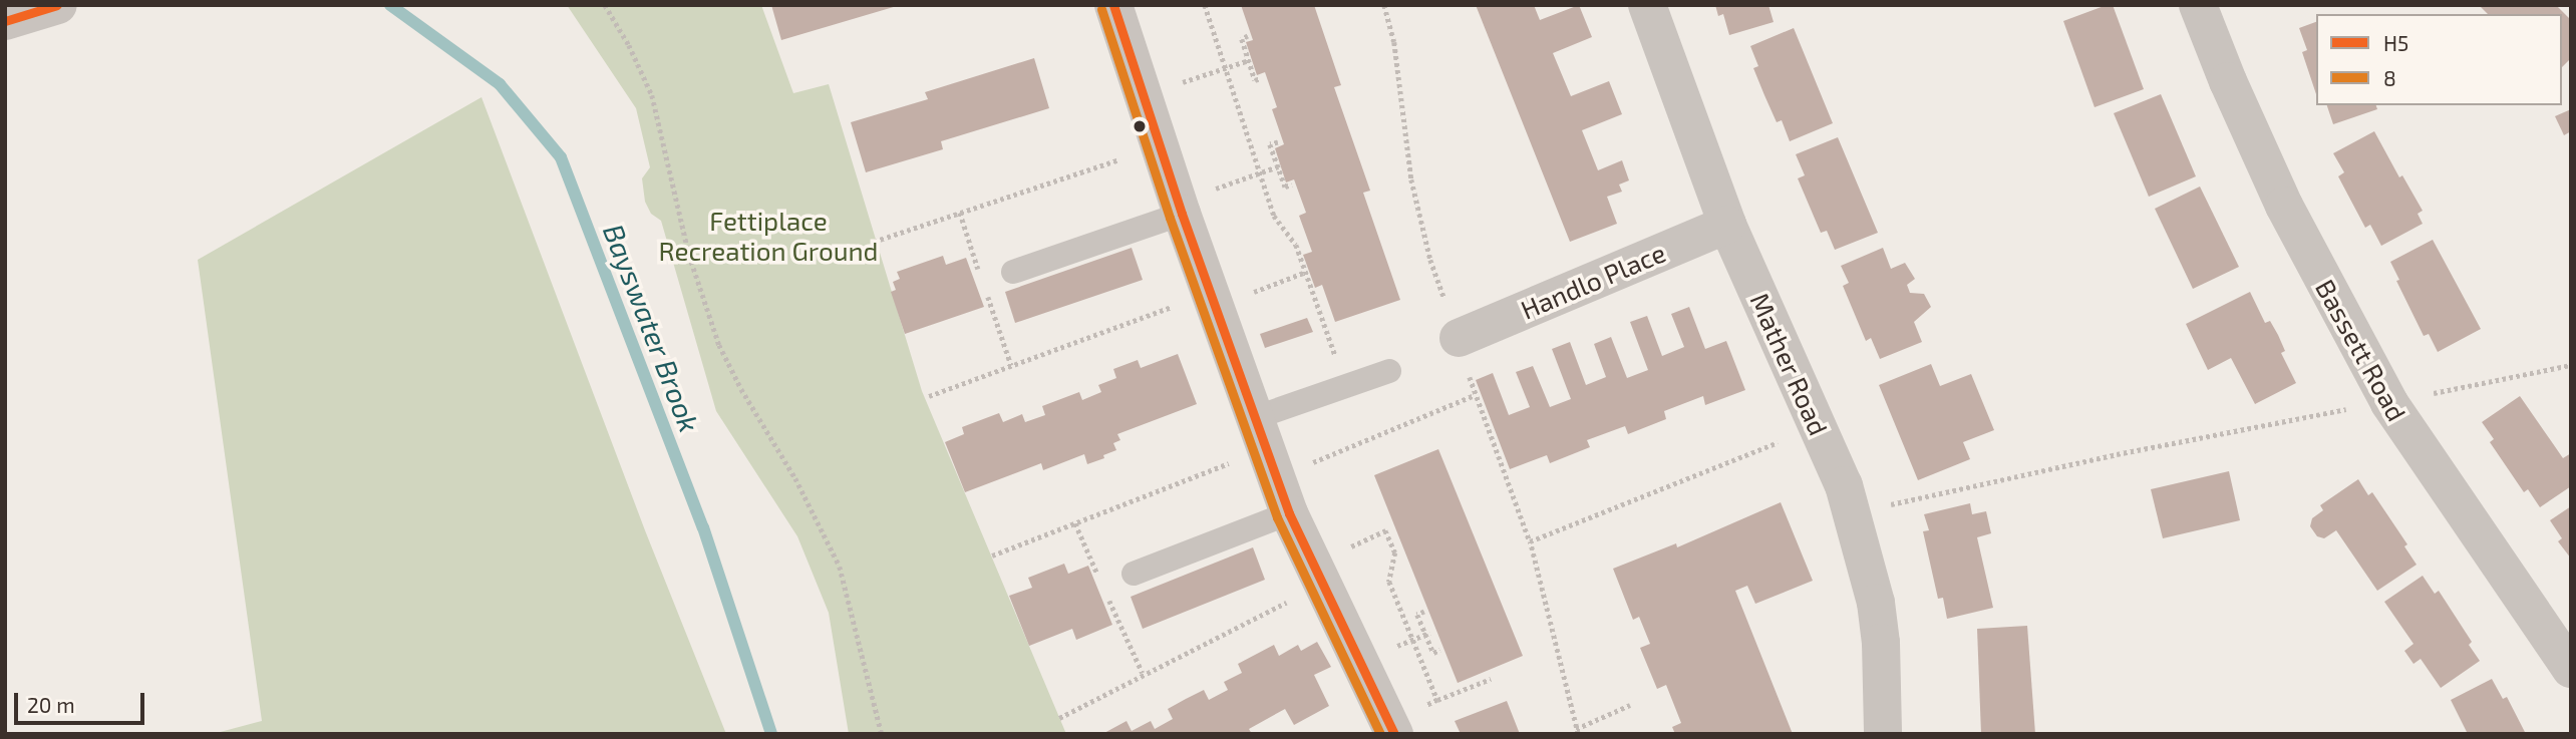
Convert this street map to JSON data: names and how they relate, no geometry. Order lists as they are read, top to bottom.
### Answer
{
  "streets": {
    "street": ["Handlo Place", "Bassett Road", "Mather Road"]
  },
  "crossings": [
    ["Handlo Place", "Mather Road"]
  ],
  "water": ["Bayswater Brook"],
  "parks": ["Fettiplace Recreation Ground"],
  "lines": ["transit line H5", "transit line 8"],
  "legend": ["H5", "8"],
  "scale_bar": "20 m"
}
